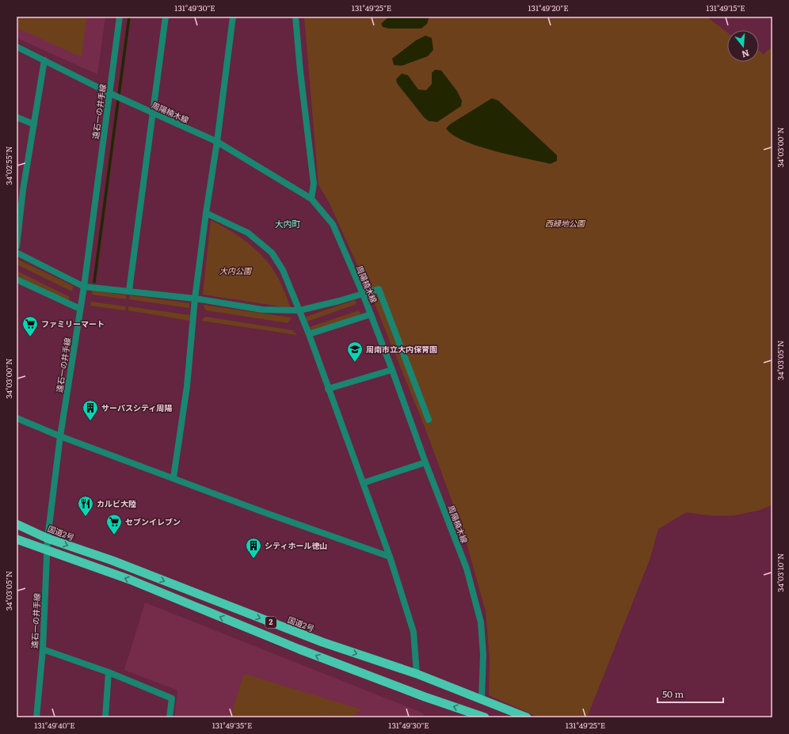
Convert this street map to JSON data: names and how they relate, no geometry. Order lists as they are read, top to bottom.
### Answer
{
  "streets": {
    "highway": ["国道2号", "2"],
    "street": ["遠石一の井手線", "周陽楠木線"]
  },
  "crossings": [
    ["遠石一の井手線", "周陽楠木線"],
    ["遠石一の井手線", "国道2号"],
    ["遠石一の井手線", "2"],
    ["周陽楠木線", "国道2号"]
  ],
  "districts": ["大内町"],
  "parks": ["西緑地公園", "大内公園"],
  "places": {
    "supermarket": ["ファミリーマート", "セブンイレブン"],
    "school or university": ["周南市立大内保育園"],
    "building": ["サーパスシティ周陽", "シティホール徳山"],
    "restaurant": ["カルビ大陸"]
  },
  "scale_bar": "50 m",
  "north": "bottom",
  "coordinates": [
    "131°49'30\"E",
    "131°49'25\"E",
    "131°49'20\"E",
    "131°49'15\"E",
    "34°03'00\"N",
    "34°02'55\"N",
    "34°03'05\"N",
    "34°03'10\"N",
    "131°49'40\"E",
    "131°49'35\"E"
  ]
}
